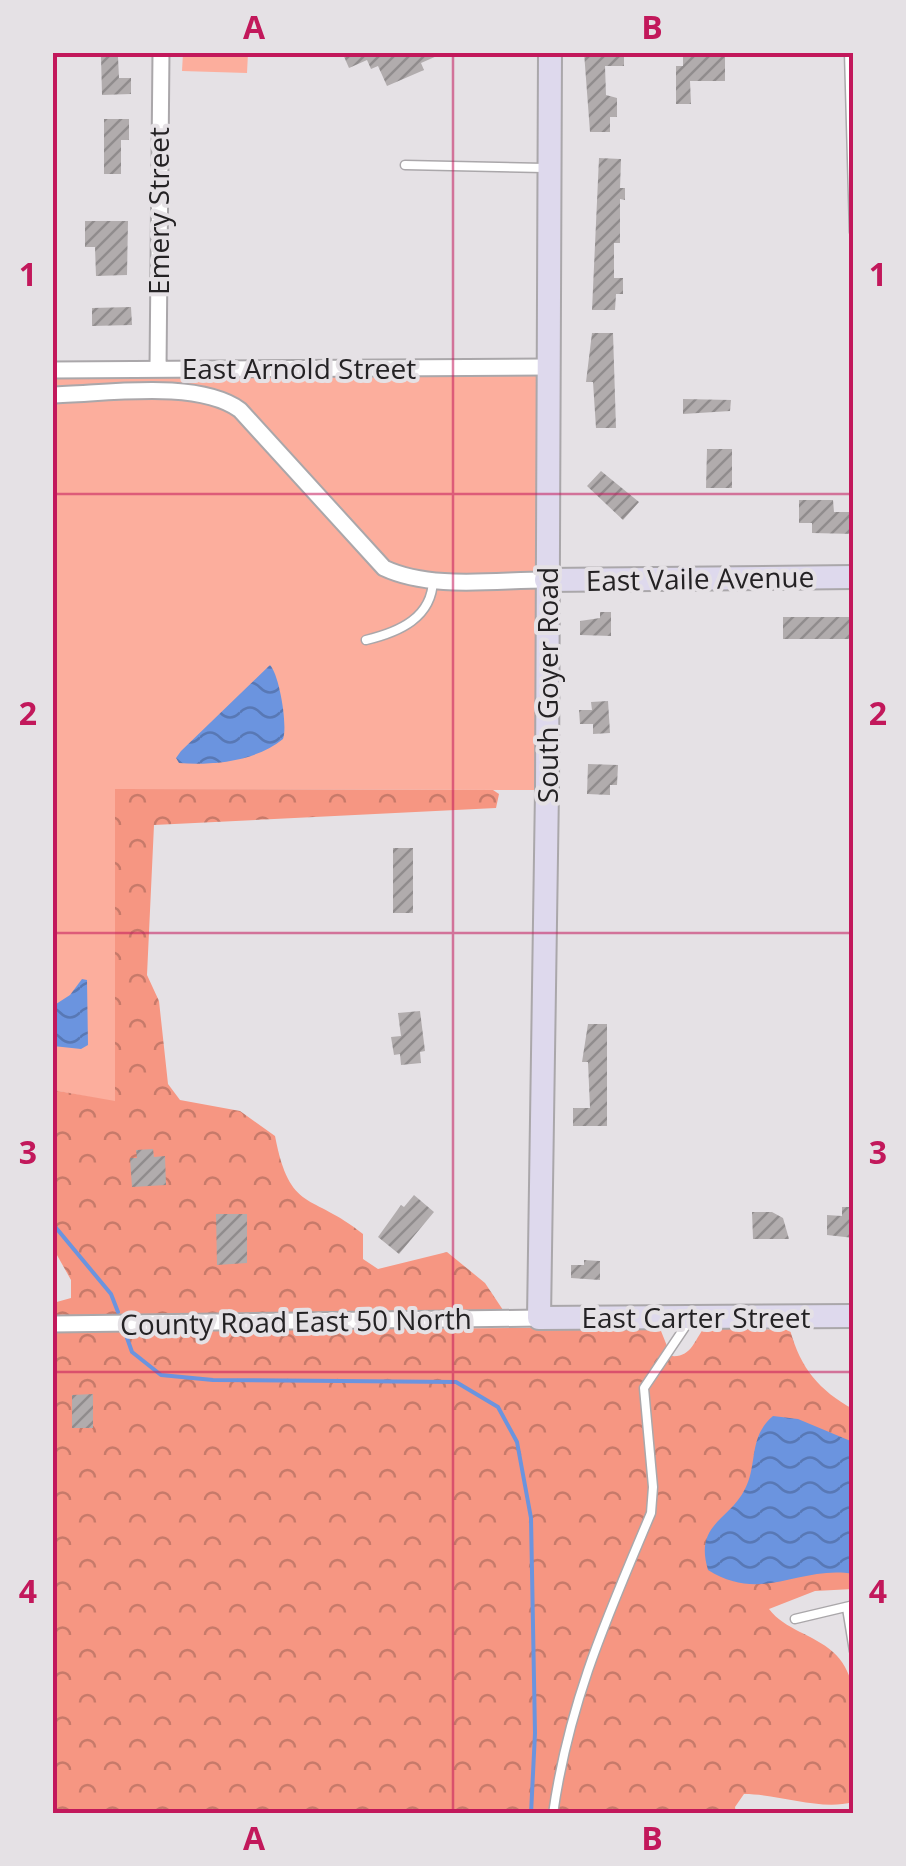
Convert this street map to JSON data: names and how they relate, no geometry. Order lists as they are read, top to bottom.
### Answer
{
  "streets": {
    "street": [
      "Emery Street",
      "East Arnold Street",
      "East Vaile Avenue",
      "South Goyer Road",
      "East Carter Street",
      "County Road East 50 North"
    ]
  },
  "crossings": [
    ["Emery Street", "East Arnold Street"],
    ["East Arnold Street", "South Goyer Road"],
    ["East Vaile Avenue", "South Goyer Road"],
    ["South Goyer Road", "East Carter Street"],
    ["South Goyer Road", "County Road East 50 North"],
    ["East Carter Street", "County Road East 50 North"]
  ],
  "grid": {
    "columns": ["A", "B"],
    "rows": [
      "1",
      "2",
      "3",
      "4"
    ]
  }
}
